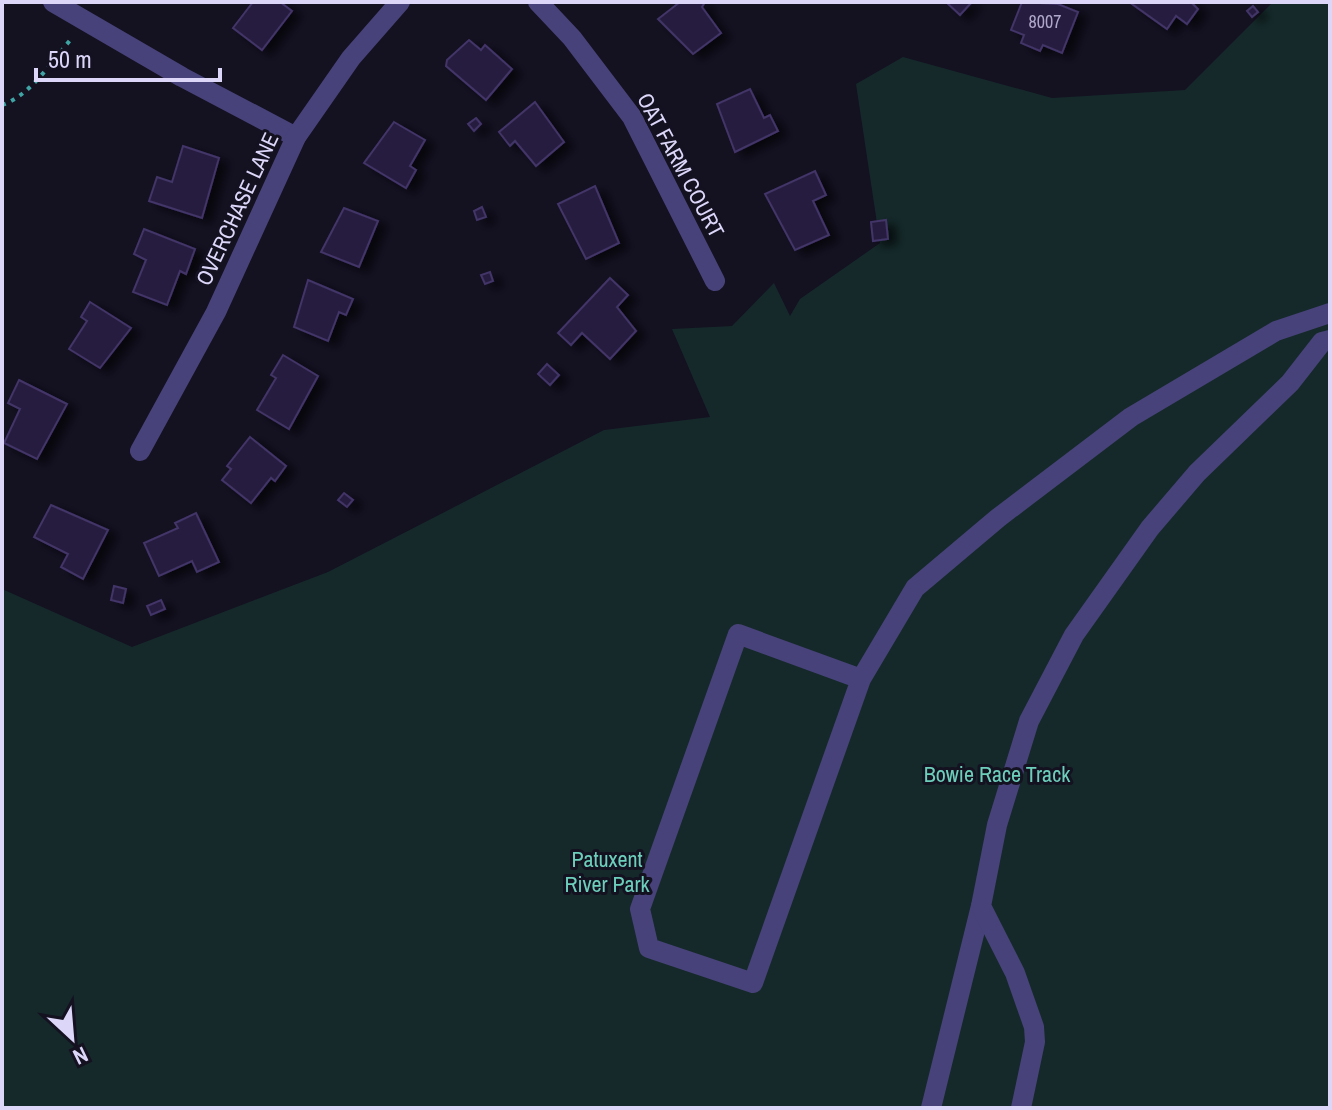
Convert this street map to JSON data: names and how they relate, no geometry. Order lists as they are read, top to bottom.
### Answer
{
  "streets": {
    "street": ["OAT FARM COURT", "OVERCHASE LANE"]
  },
  "parks": ["Bowie Race Track", "Patuxent River Park"],
  "house_numbers": ["8007"],
  "scale_bar": "50 m",
  "north": "bottom right"
}
